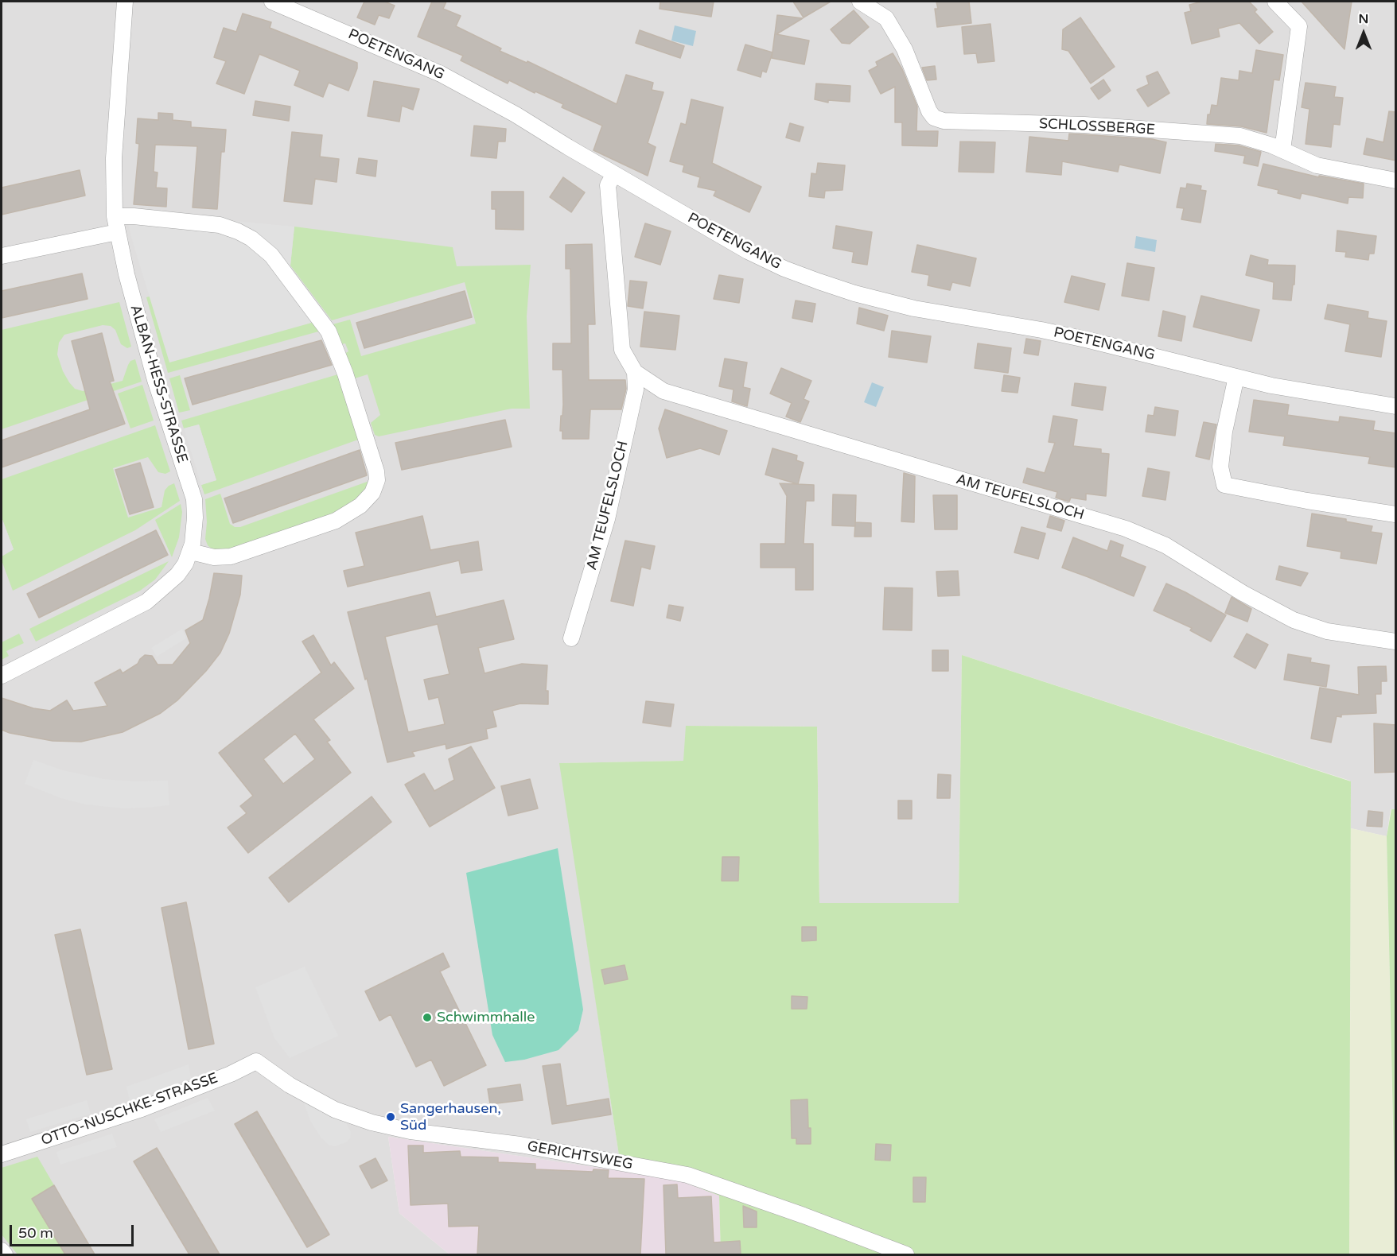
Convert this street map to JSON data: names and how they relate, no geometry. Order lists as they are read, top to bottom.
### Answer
{
  "streets": {
    "street": [
      "POETENGANG",
      "SCHLOSSBERGE",
      "ALBAN-HESS-STRASSE",
      "AM TEUFELSLOCH",
      "OTTO-NUSCHKE-STRASSE",
      "GERICHTSWEG"
    ]
  },
  "crossings": [
    ["POETENGANG", "AM TEUFELSLOCH"],
    ["OTTO-NUSCHKE-STRASSE", "GERICHTSWEG"]
  ],
  "places": ["Schwimmhalle", "Sangerhausen, Süd"],
  "scale_bar": "50 m",
  "north": "top"
}
